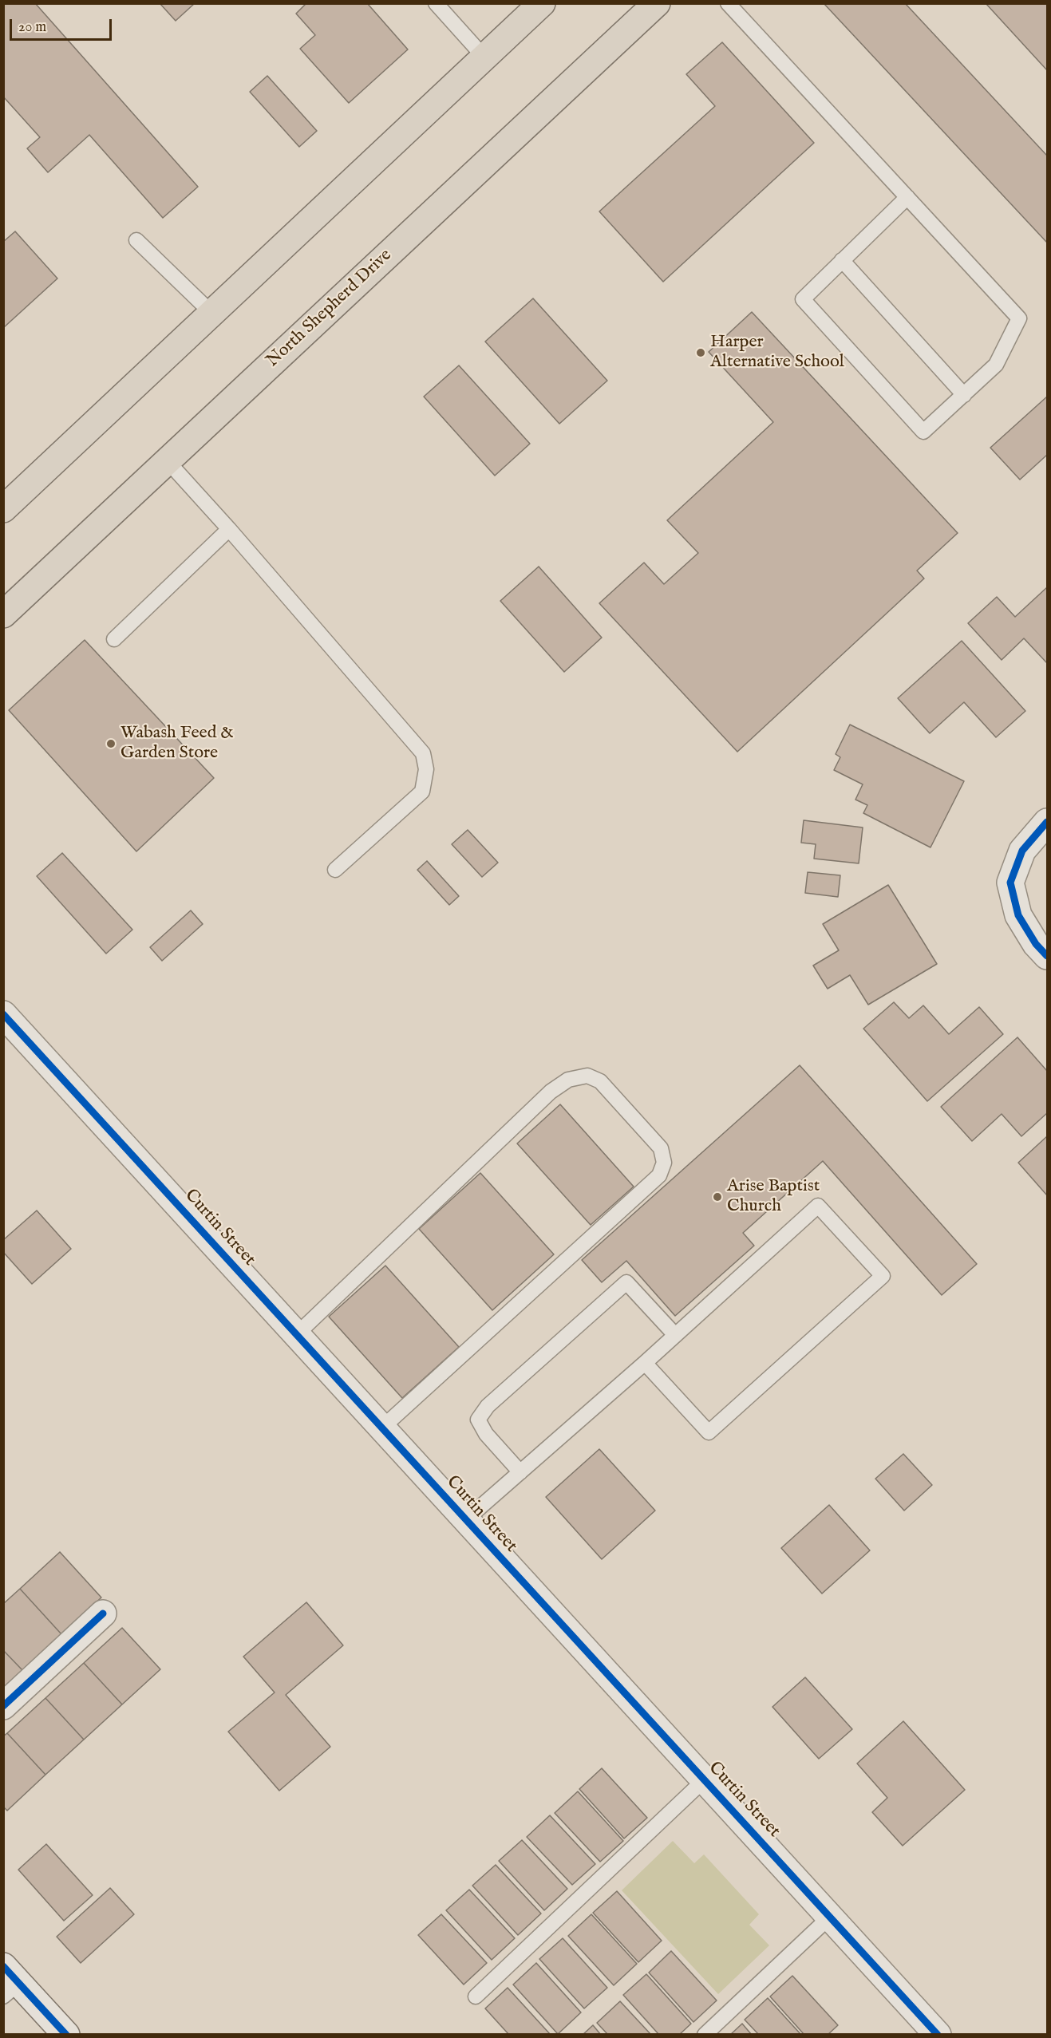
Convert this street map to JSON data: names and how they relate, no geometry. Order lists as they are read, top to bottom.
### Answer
{
  "streets": {
    "main road": ["North Shepherd Drive"],
    "street": ["Curtin Street"]
  },
  "places": ["Harper Alternative School", "Wabash Feed & Garden Store", "Arise Baptist Church"],
  "scale_bar": "20 m"
}
